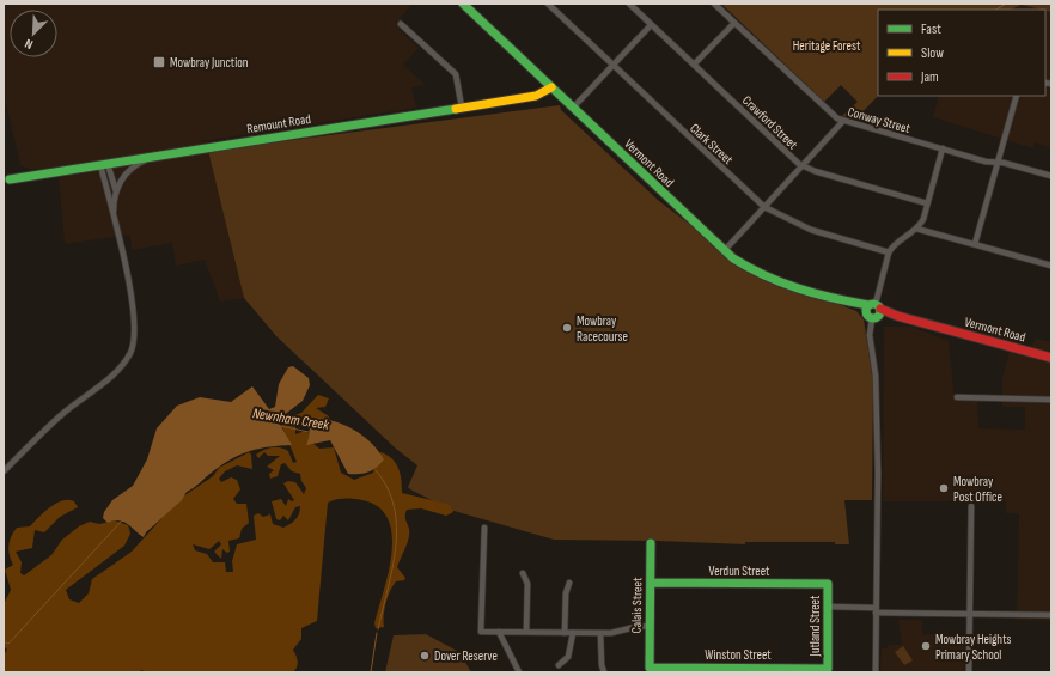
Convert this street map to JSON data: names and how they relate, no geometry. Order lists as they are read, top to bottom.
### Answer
{
  "streets": {
    "street": [
      "Conway Street",
      "Crawford Street",
      "Remount Road",
      "Clark Street",
      "Vermont Road",
      "Verdun Street",
      "Calais Street",
      "Jutland Street",
      "Winston Street"
    ]
  },
  "crossings": [
    ["Remount Road", "Vermont Road"],
    ["Verdun Street", "Calais Street"],
    ["Verdun Street", "Jutland Street"],
    ["Calais Street", "Winston Street"],
    ["Jutland Street", "Winston Street"]
  ],
  "water": ["Newnham Creek"],
  "parks": ["Heritage Forest"],
  "places": {
    "transit": ["Mowbray Junction"],
    "other": [
      "Mowbray Racecourse",
      "Mowbray Post Office",
      "Mowbray Heights Primary School",
      "Dover Reserve"
    ]
  },
  "legend": ["Fast", "Slow", "Jam"],
  "north": "bottom left"
}
